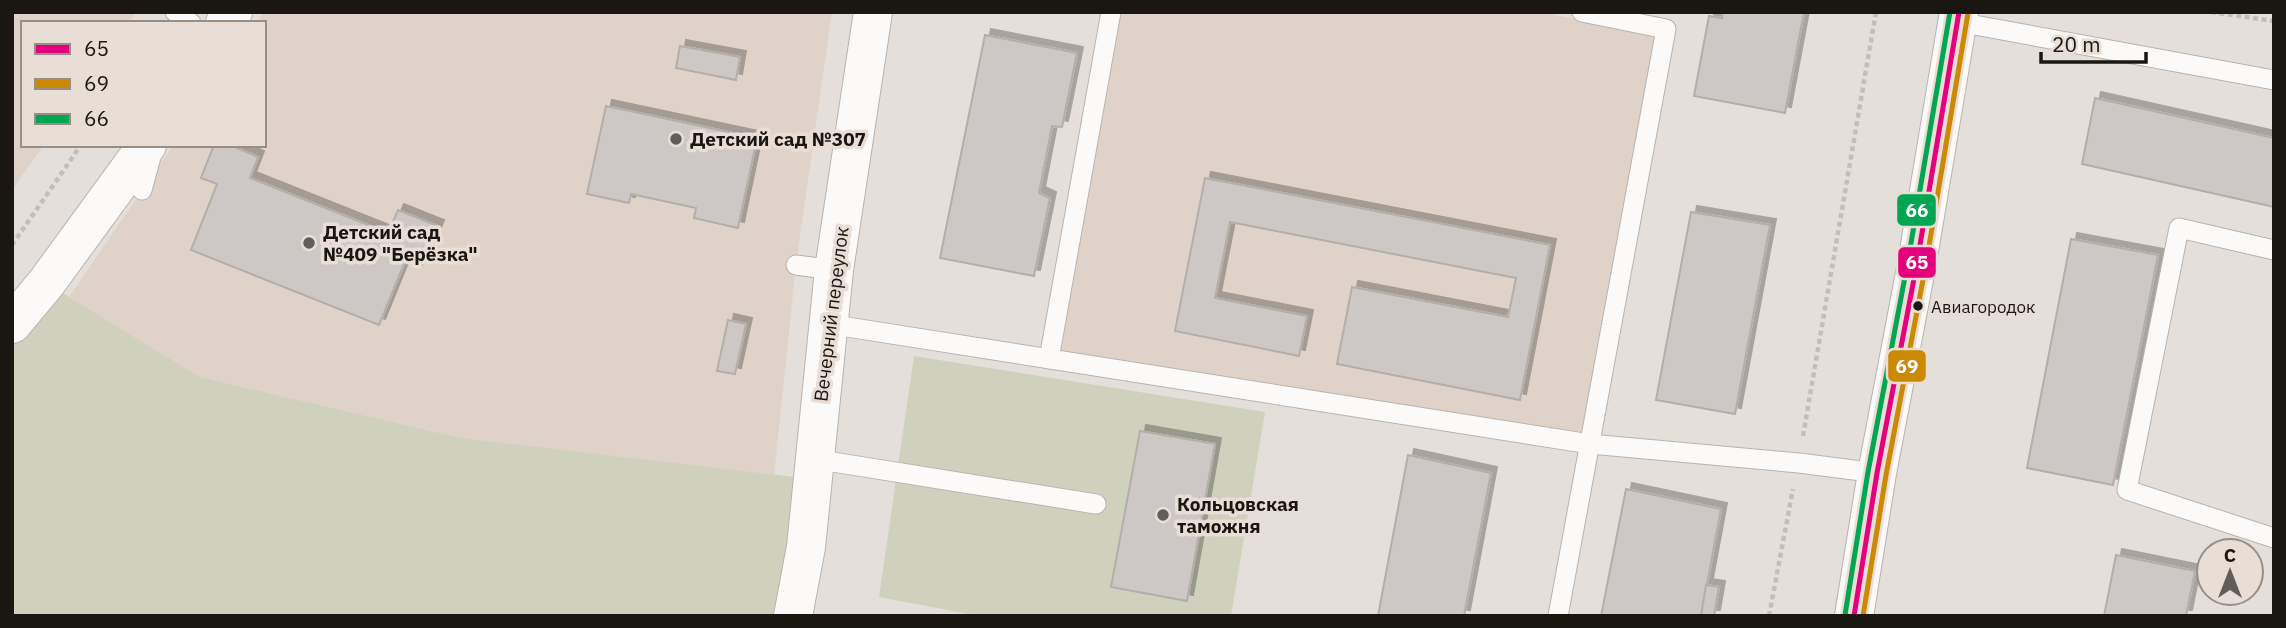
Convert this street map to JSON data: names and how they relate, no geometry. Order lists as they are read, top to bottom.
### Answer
{
  "streets": {
    "street": ["Вечерний переулок"]
  },
  "places": [
    "Детский сад №307",
    "Детский сад №409 \"Берёзка\"",
    "Авиагородок",
    "Кольцовская таможня"
  ],
  "lines": ["transit line 65", "transit line 66", "transit line 69"],
  "legend": ["65", "69", "66"],
  "scale_bar": "20 m",
  "north": "top"
}
